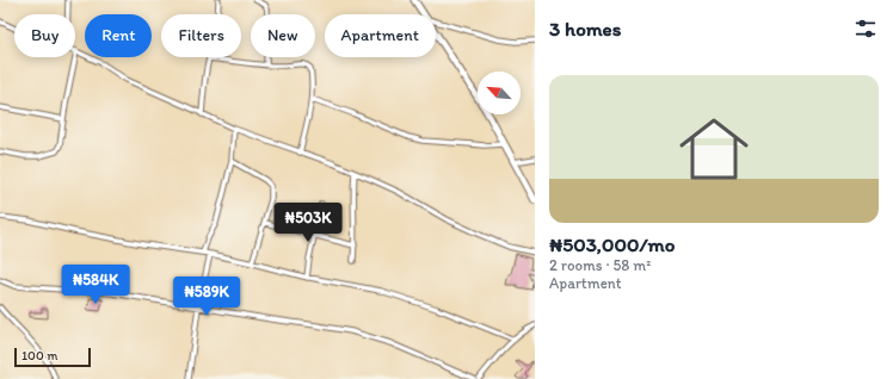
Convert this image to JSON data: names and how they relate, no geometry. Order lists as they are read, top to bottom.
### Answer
{
  "scale_bar": "100 m",
  "north": "top left",
  "page": {
    "heading": "3 homes",
    "chip": [
      "Buy",
      "Rent",
      "Filters",
      "New",
      "Apartment"
    ],
    "list": [
      {
        "name": "₦503,000/mo",
        "note": "2 rooms · 58 m² · Apartment"
      }
    ],
    "price": ["₦503K", "₦584K", "₦589K"],
    "scale": "100 m"
  }
}
